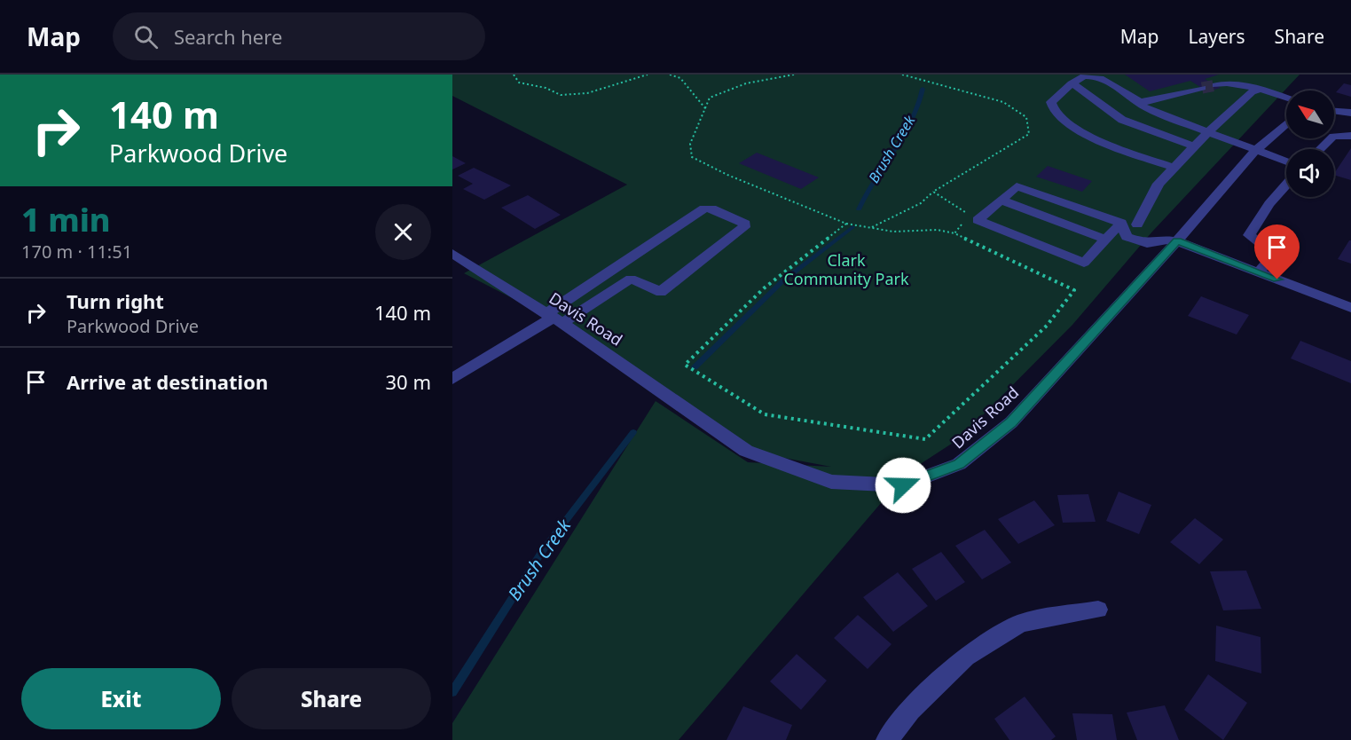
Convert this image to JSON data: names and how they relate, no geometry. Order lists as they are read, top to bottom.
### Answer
{
  "streets": {
    "street": ["Davis Road"]
  },
  "water": ["Brush Creek"],
  "parks": ["Clark Community Park"],
  "north": "top left",
  "page": {
    "header": "Map",
    "search": "Search here",
    "nav": ["Map", "Layers", "Share"],
    "turn": ["140 m", "Parkwood Drive"],
    "heading": ["1 min", "170 m · 11:51"],
    "list": [
      {
        "name": "Turn right",
        "note": "Parkwood Drive",
        "value": "140 m"
      },
      {
        "name": "Arrive at destination",
        "value": "30 m"
      }
    ],
    "buttons": ["Exit", "Share"]
  }
}
